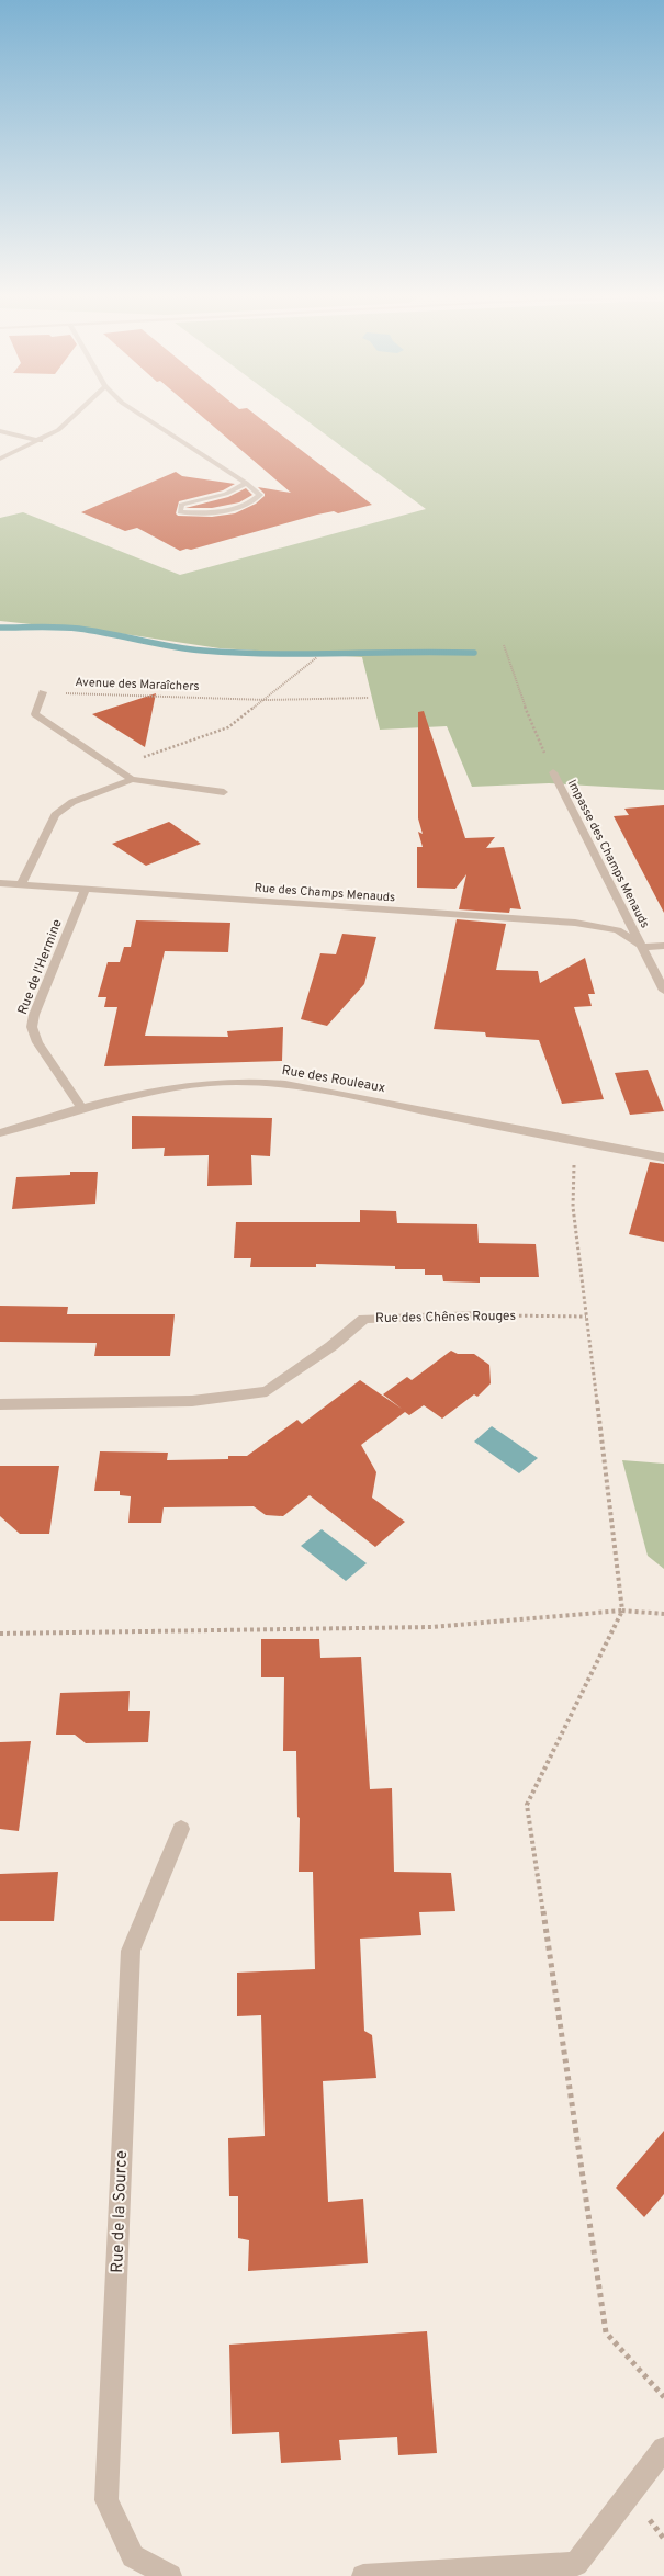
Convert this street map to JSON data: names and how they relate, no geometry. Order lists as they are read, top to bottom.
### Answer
{
  "streets": {
    "street": [
      "Impasse des Champs Menauds",
      "Rue des Champs Menauds",
      "Rue de l'Hermine",
      "Rue des Rouleaux",
      "Rue des Chênes Rouges",
      "Rue de la Source"
    ],
    "path": ["Avenue des Maraîchers"]
  },
  "crossings": [
    ["Impasse des Champs Menauds", "Rue des Champs Menauds"],
    ["Rue des Champs Menauds", "Rue de l'Hermine"],
    ["Rue de l'Hermine", "Rue des Rouleaux"]
  ]
}
